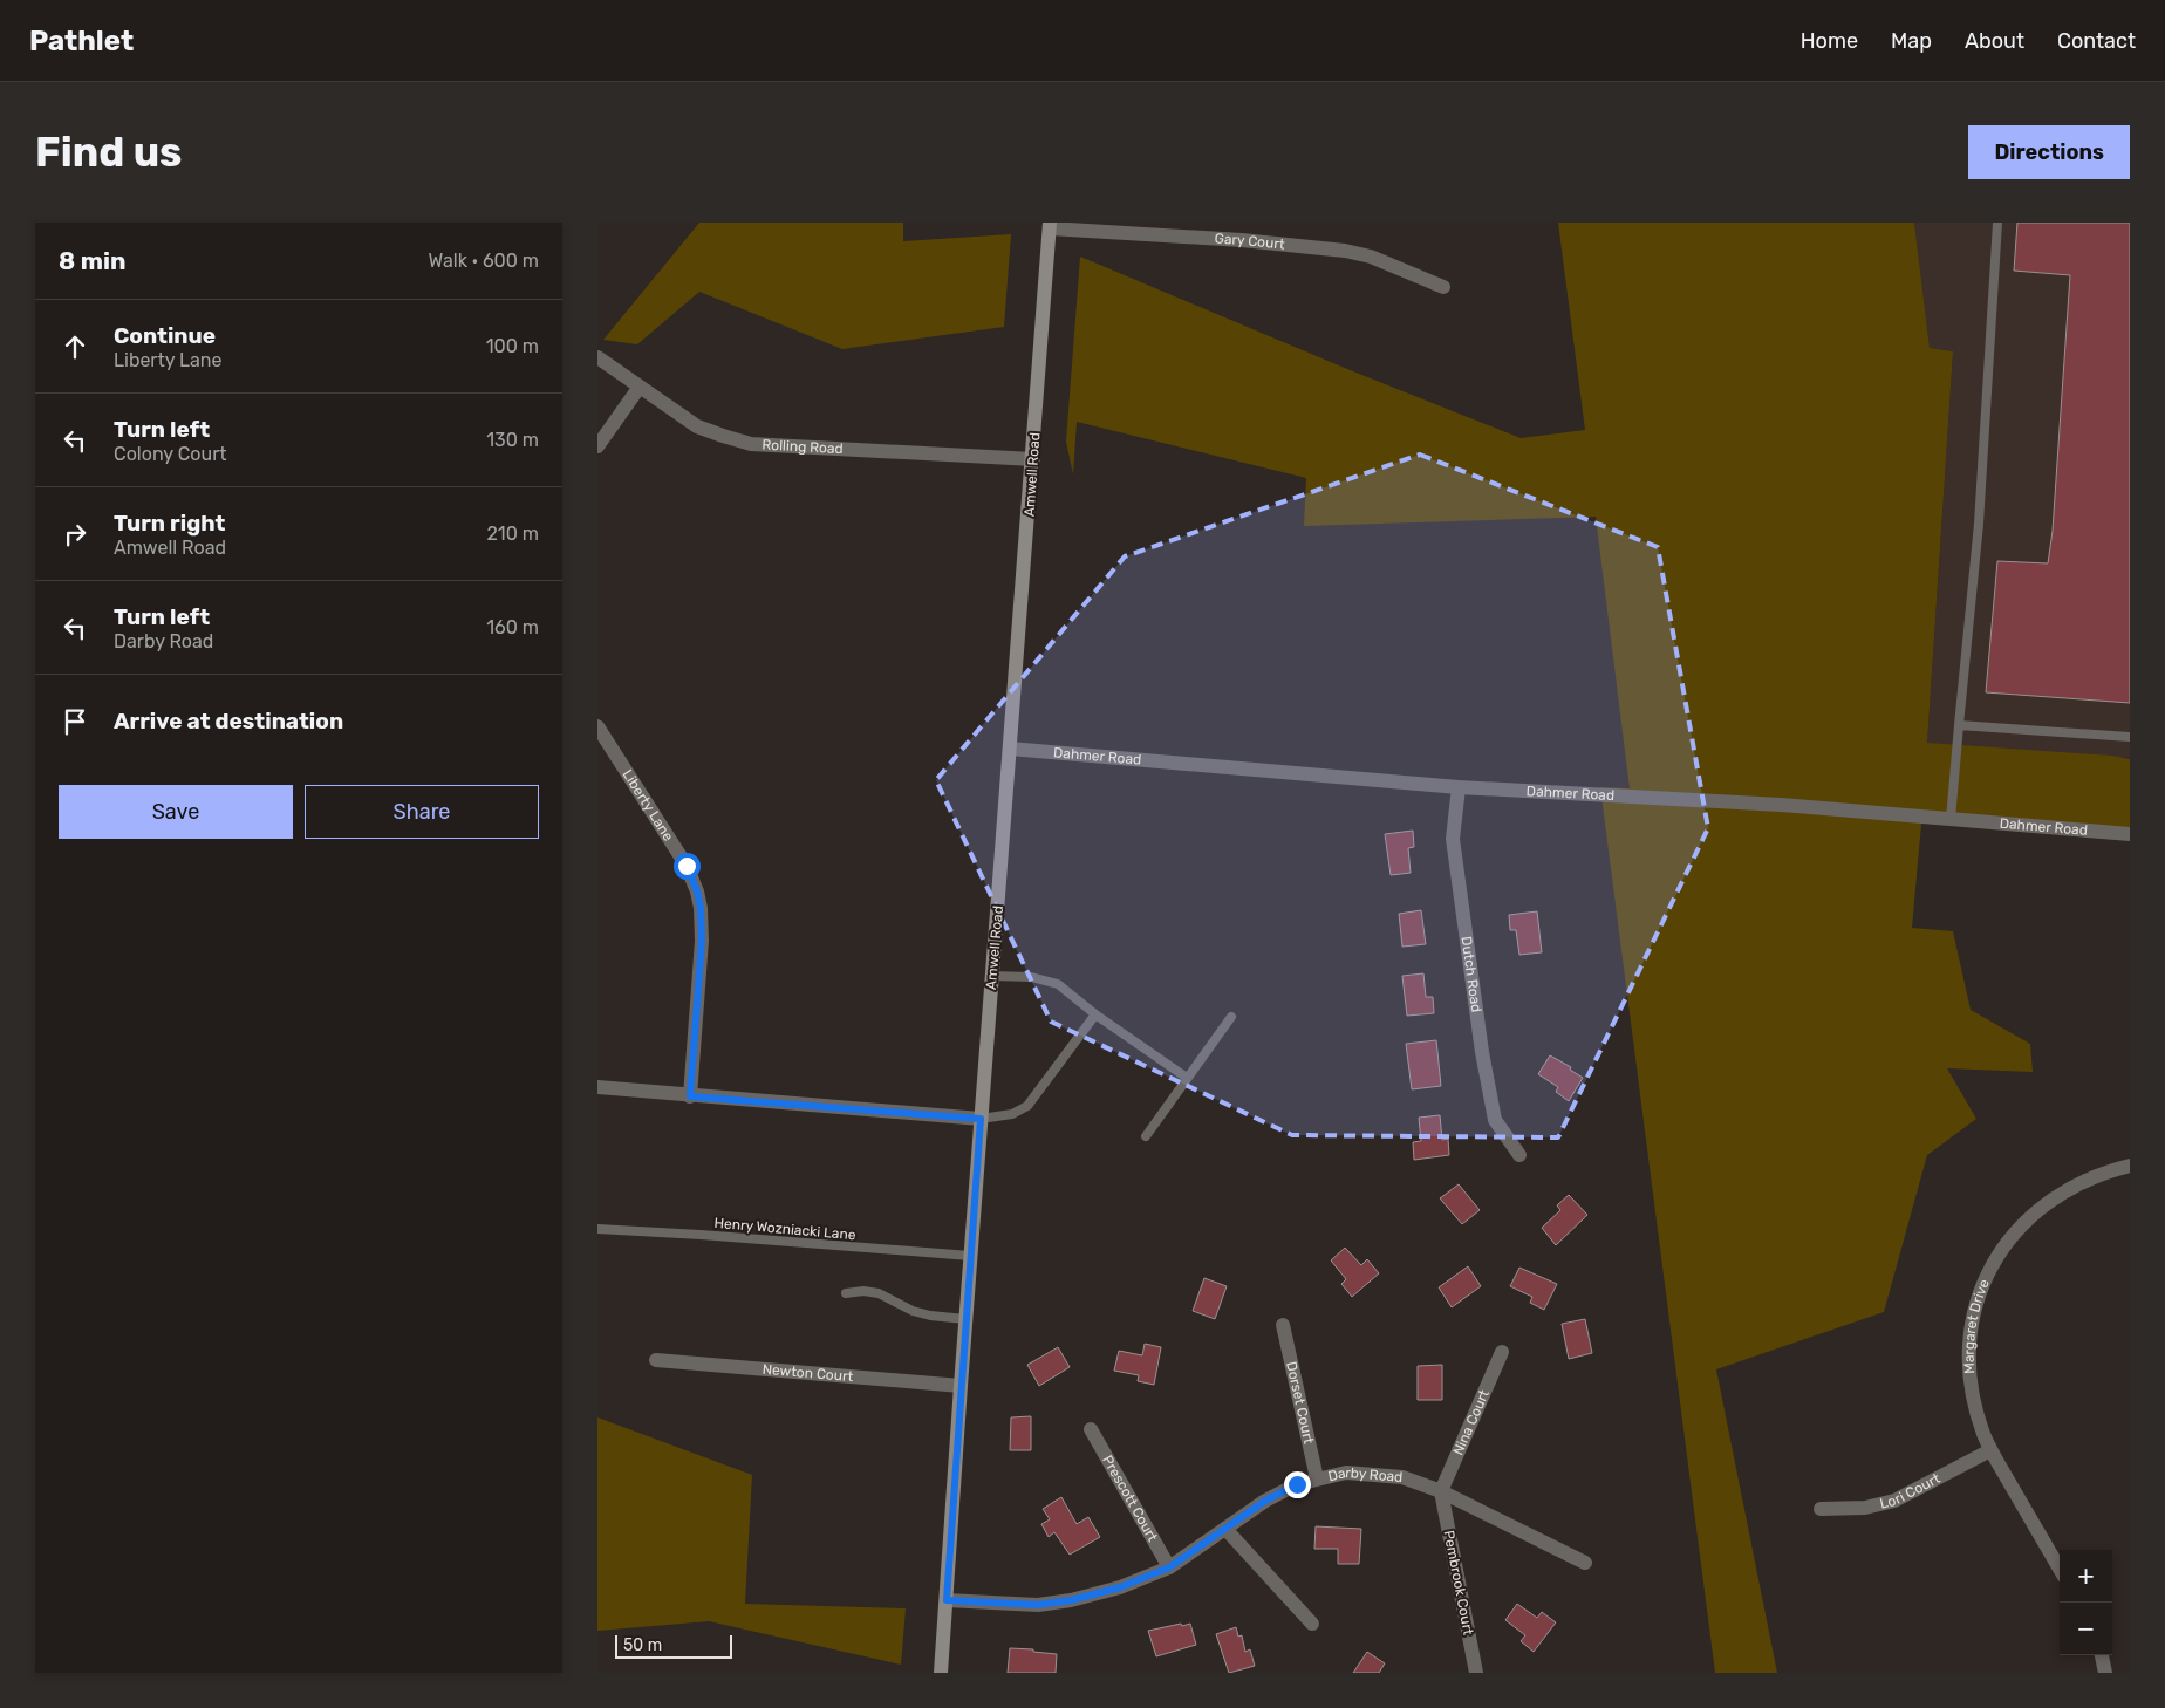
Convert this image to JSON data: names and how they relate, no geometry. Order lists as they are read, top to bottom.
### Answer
{
  "streets": {
    "main road": ["Amwell Road"],
    "street": [
      "Gary Court",
      "Rolling Road",
      "Dahmer Road",
      "Liberty Lane",
      "Dutch Road",
      "Margaret Drive",
      "Newton Court",
      "Dorset Court",
      "Nina Court",
      "Darby Road",
      "Lori Court",
      "Prescott Court",
      "Pembrook Court"
    ],
    "lane": ["Henry Wozniacki Lane"]
  },
  "crossings": [
    ["Gary Court", "Amwell Road"],
    ["Rolling Road", "Amwell Road"],
    ["Amwell Road", "Dahmer Road"],
    ["Amwell Road", "Henry Wozniacki Lane"],
    ["Amwell Road", "Newton Court"],
    ["Amwell Road", "Darby Road"],
    ["Dahmer Road", "Dutch Road"],
    ["Margaret Drive", "Lori Court"],
    ["Dorset Court", "Darby Road"],
    ["Nina Court", "Darby Road"],
    ["Nina Court", "Pembrook Court"],
    ["Darby Road", "Prescott Court"],
    ["Darby Road", "Pembrook Court"]
  ],
  "scale_bar": "50 m",
  "page": {
    "header": "Pathlet",
    "nav": [
      "Home",
      "Map",
      "About",
      "Contact"
    ],
    "buttons": [
      "Directions",
      ["Save", "Share"]
    ],
    "title": "Find us",
    "heading": ["8 min", "Walk · 600 m"],
    "list": [
      ["Continue", "Liberty Lane", "100 m"],
      ["Turn left", "Colony Court", "130 m"],
      ["Turn right", "Amwell Road", "210 m"],
      ["Turn left", "Darby Road", "160 m"],
      "Arrive at destination"
    ],
    "map_buttons": ["+", "−"],
    "scale": "50 m"
  }
}
